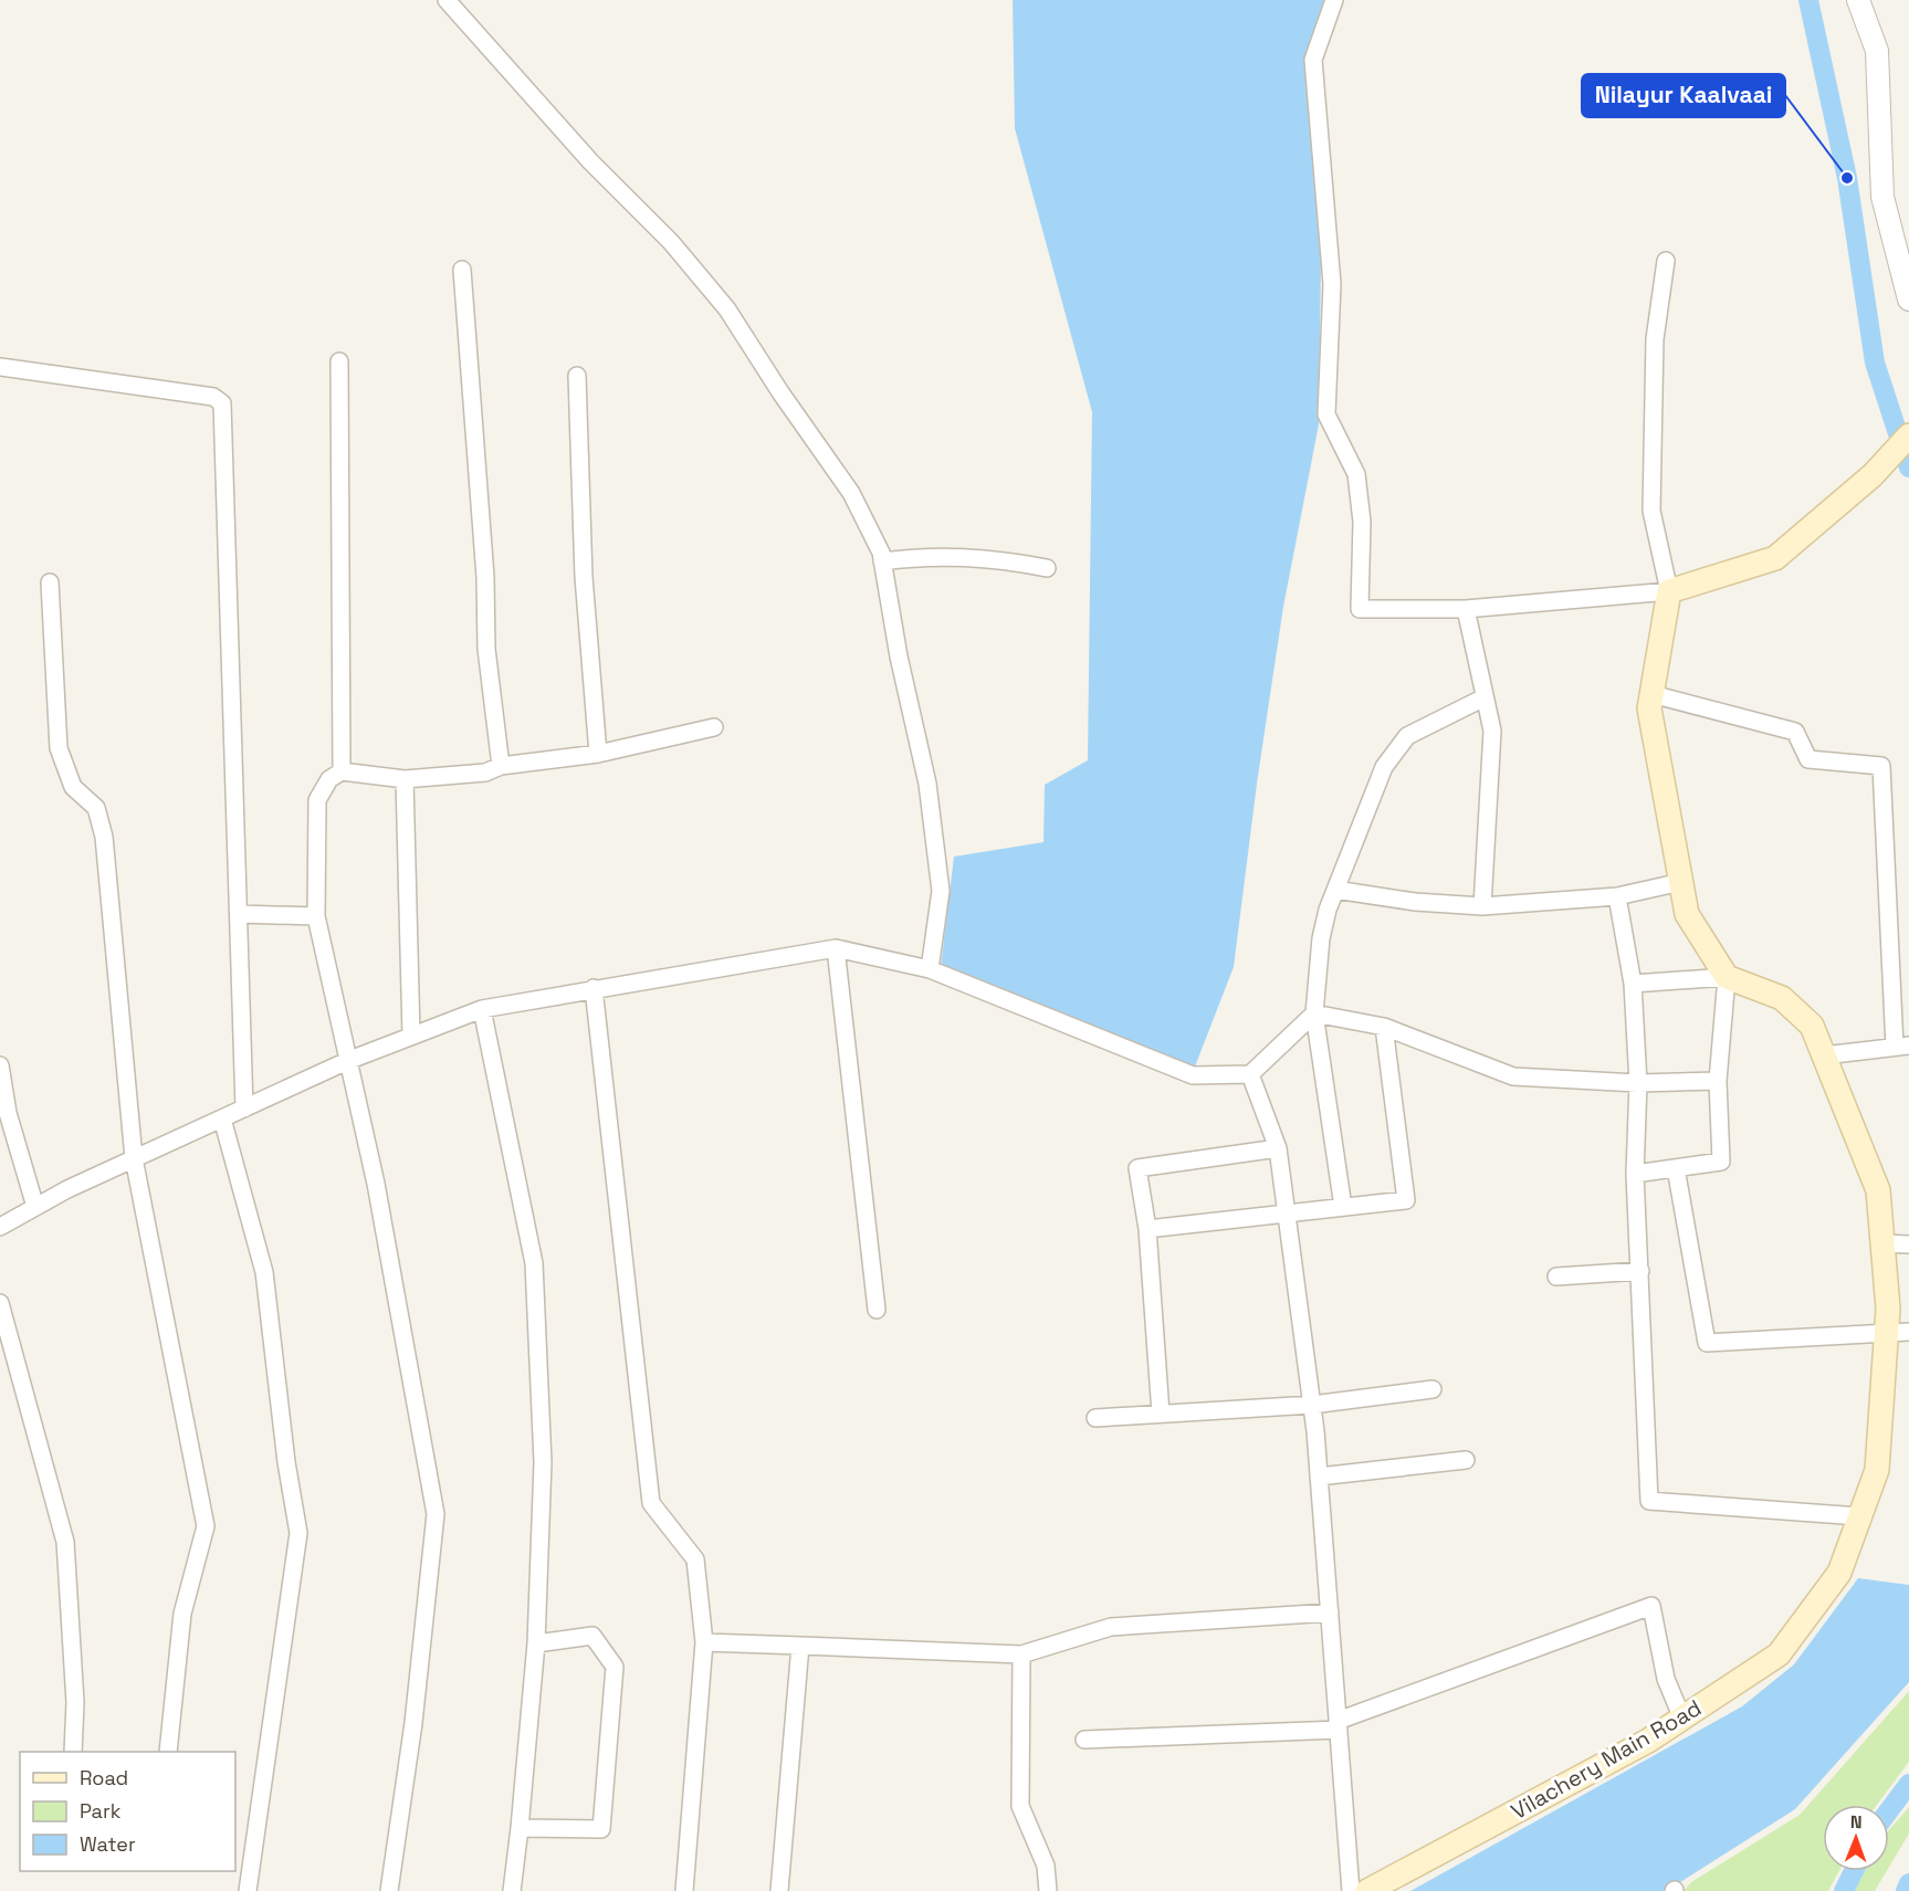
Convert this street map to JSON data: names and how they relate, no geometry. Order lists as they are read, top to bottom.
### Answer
{
  "streets": {
    "main road": ["Vilachery Main Road"]
  },
  "places": ["Nilayur Kaalvaai"],
  "legend": ["Road", "Park", "Water"],
  "north": "top"
}
